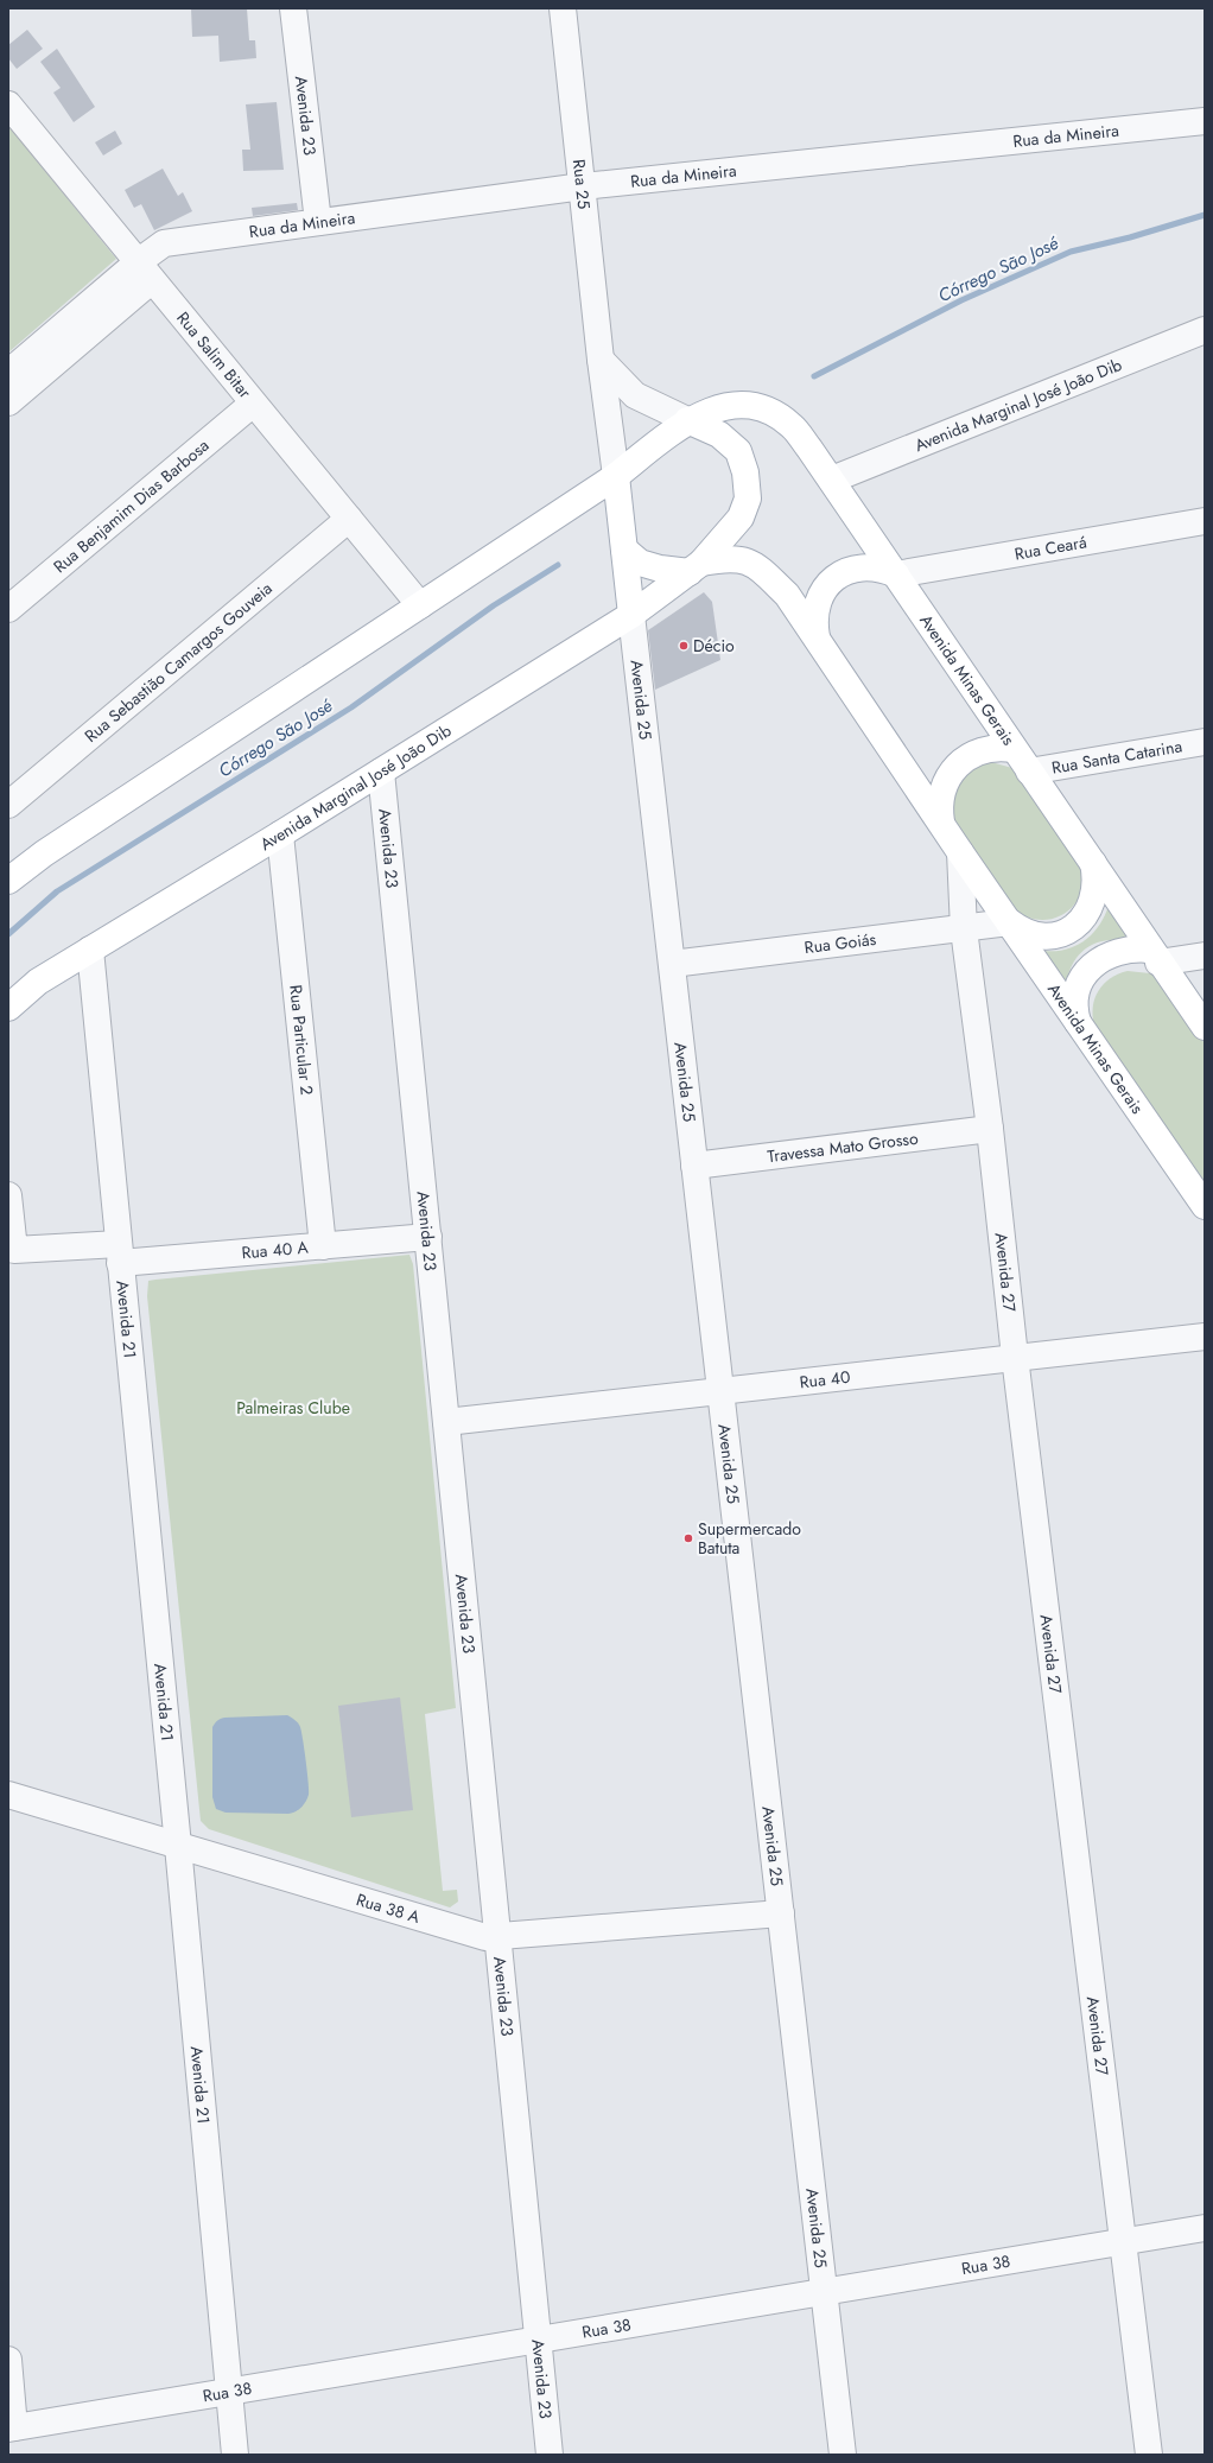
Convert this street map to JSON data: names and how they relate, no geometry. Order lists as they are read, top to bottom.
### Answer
{
  "streets": {
    "main road": ["Avenida Marginal José João Dib", "Avenida Minas Gerais"],
    "street": [
      "Avenida 23",
      "Rua da Mineira",
      "Rua 25",
      "Rua Salim Bitar",
      "Rua Benjamim Dias Barbosa",
      "Rua Ceará",
      "Rua Sebastião Camargos Gouveia",
      "Avenida 25",
      "Rua Santa Catarina",
      "Rua Goiás",
      "Rua Particular 2",
      "Travessa Mato Grosso",
      "Rua 40 A",
      "Avenida 27",
      "Avenida 21",
      "Rua 40",
      "Rua 38 A",
      "Rua 38"
    ]
  },
  "crossings": [
    ["Avenida 23", "Rua da Mineira"],
    ["Avenida 23", "Avenida Marginal José João Dib"],
    ["Avenida 23", "Rua 40 A"],
    ["Avenida 23", "Rua 40"],
    ["Avenida 23", "Rua 38 A"],
    ["Avenida 23", "Rua 38"],
    ["Rua da Mineira", "Rua 25"],
    ["Rua da Mineira", "Rua Salim Bitar"],
    ["Rua 25", "Avenida Marginal José João Dib"],
    ["Rua 25", "Avenida Minas Gerais"],
    ["Rua Salim Bitar", "Rua Benjamim Dias Barbosa"],
    ["Rua Salim Bitar", "Rua Sebastião Camargos Gouveia"],
    ["Avenida Marginal José João Dib", "Avenida Minas Gerais"],
    ["Avenida Marginal José João Dib", "Avenida 25"],
    ["Avenida Marginal José João Dib", "Rua Particular 2"],
    ["Avenida Marginal José João Dib", "Avenida 21"],
    ["Rua Ceará", "Avenida Minas Gerais"],
    ["Avenida Minas Gerais", "Rua Santa Catarina"],
    ["Avenida Minas Gerais", "Rua Goiás"],
    ["Avenida Minas Gerais", "Avenida 27"],
    ["Avenida 25", "Rua Goiás"],
    ["Avenida 25", "Travessa Mato Grosso"],
    ["Avenida 25", "Rua 40"],
    ["Avenida 25", "Rua 38 A"],
    ["Avenida 25", "Rua 38"],
    ["Rua Goiás", "Avenida 27"],
    ["Rua Particular 2", "Rua 40 A"],
    ["Travessa Mato Grosso", "Avenida 27"],
    ["Rua 40 A", "Avenida 21"],
    ["Avenida 27", "Rua 40"],
    ["Avenida 27", "Rua 38"],
    ["Avenida 21", "Rua 38 A"],
    ["Avenida 21", "Rua 38"]
  ],
  "water": ["Córrego São José"],
  "parks": ["Palmeiras Clube"],
  "places": ["Décio", "Supermercado Batuta"]
}
